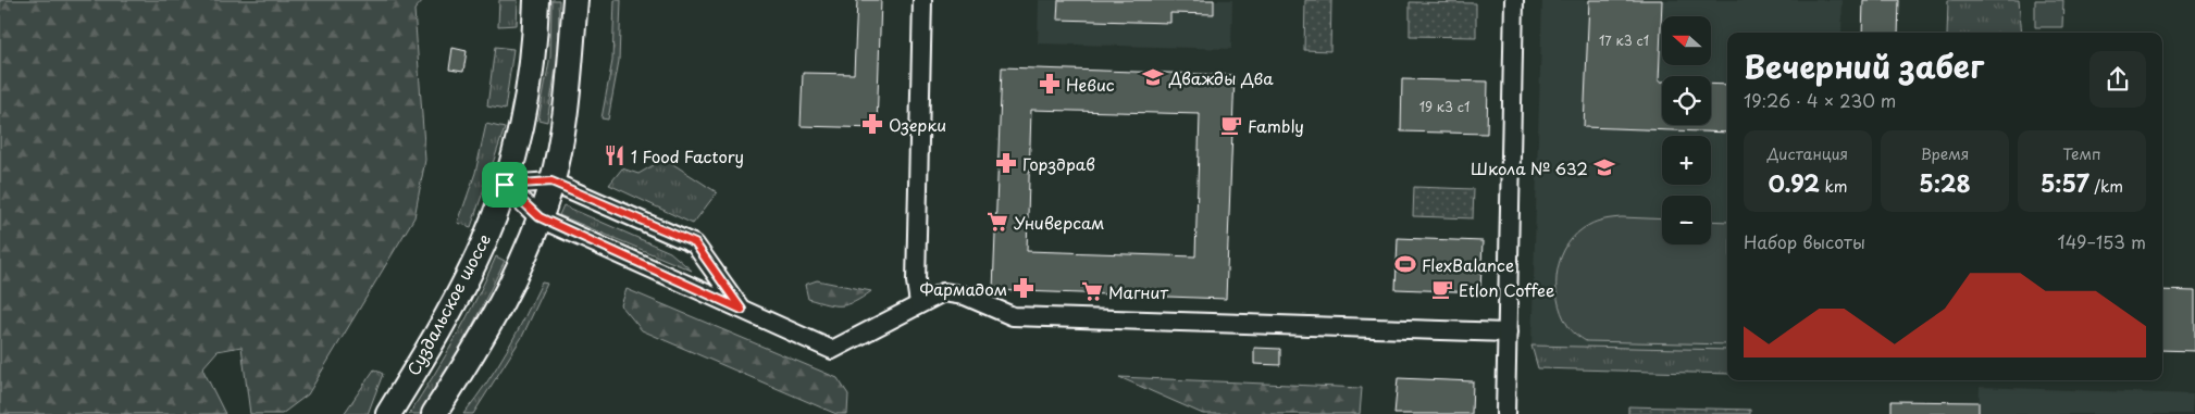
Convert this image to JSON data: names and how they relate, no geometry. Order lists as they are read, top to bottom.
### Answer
{
  "streets": {
    "main road": ["Суздальское шоссе"]
  },
  "places": {
    "school or university": ["Дважды Два", "Школа № 632"],
    "pharmacy": [
      "Невис",
      "Озерки",
      "Горздрав",
      "Фармадом"
    ],
    "cafe": ["Fambly", "Etlon Coffee"],
    "restaurant": ["1 Food Factory"],
    "supermarket": ["Универсам", "Магнит"],
    "sports": ["FlexBalance"]
  },
  "house_numbers": ["17 к3 с1", "19 к3 с1"],
  "north": "left",
  "page": {
    "map_buttons": ["+", "−"],
    "heading": ["Вечерний забег", "19:26 · 4 × 230 m"],
    "stats": [
      ["Дистанция", "0.92 km"],
      ["Время", "5:28"],
      ["Темп", "5:57 /km"]
    ],
    "chart": ["Набор высоты", "149–153 m"]
  }
}
